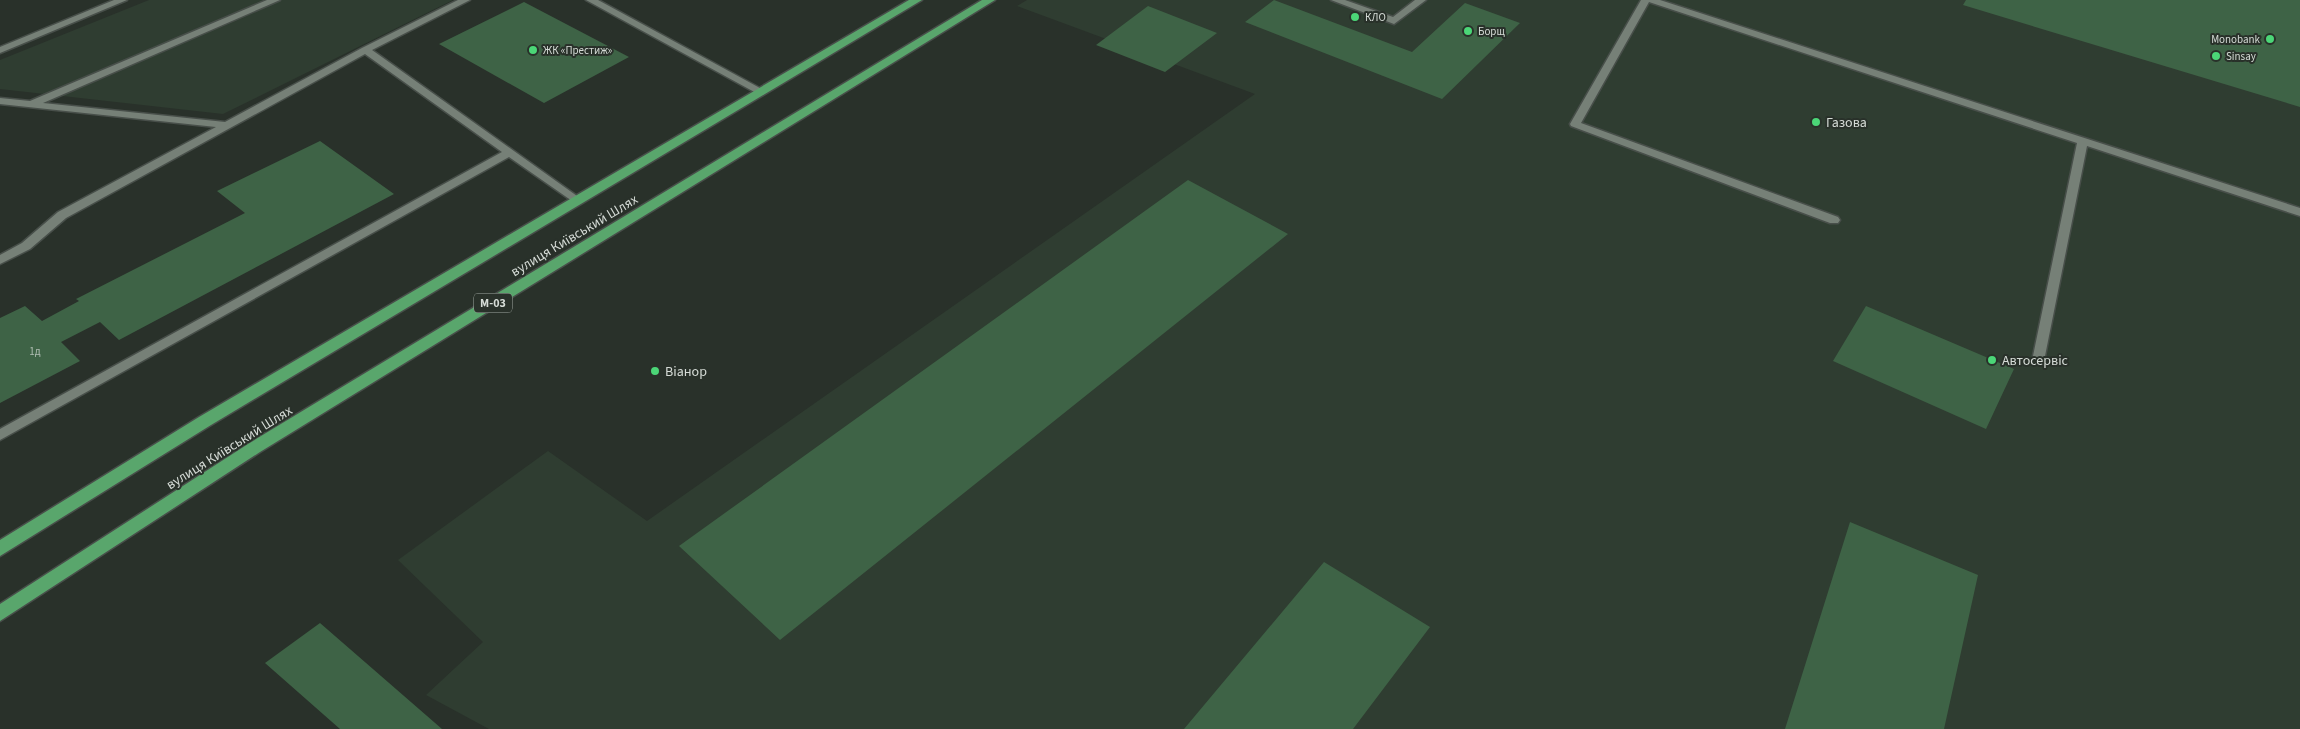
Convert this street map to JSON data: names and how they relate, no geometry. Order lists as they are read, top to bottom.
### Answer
{
  "streets": {
    "highway": ["вулиця Київський Шлях", "М-03"]
  },
  "places": [
    "КЛО",
    "Борщ",
    "Monobank",
    "ЖК «Престиж»",
    "Sinsay",
    "Газова",
    "Автосервіс",
    "Віанор"
  ],
  "house_numbers": ["1д"]
}
